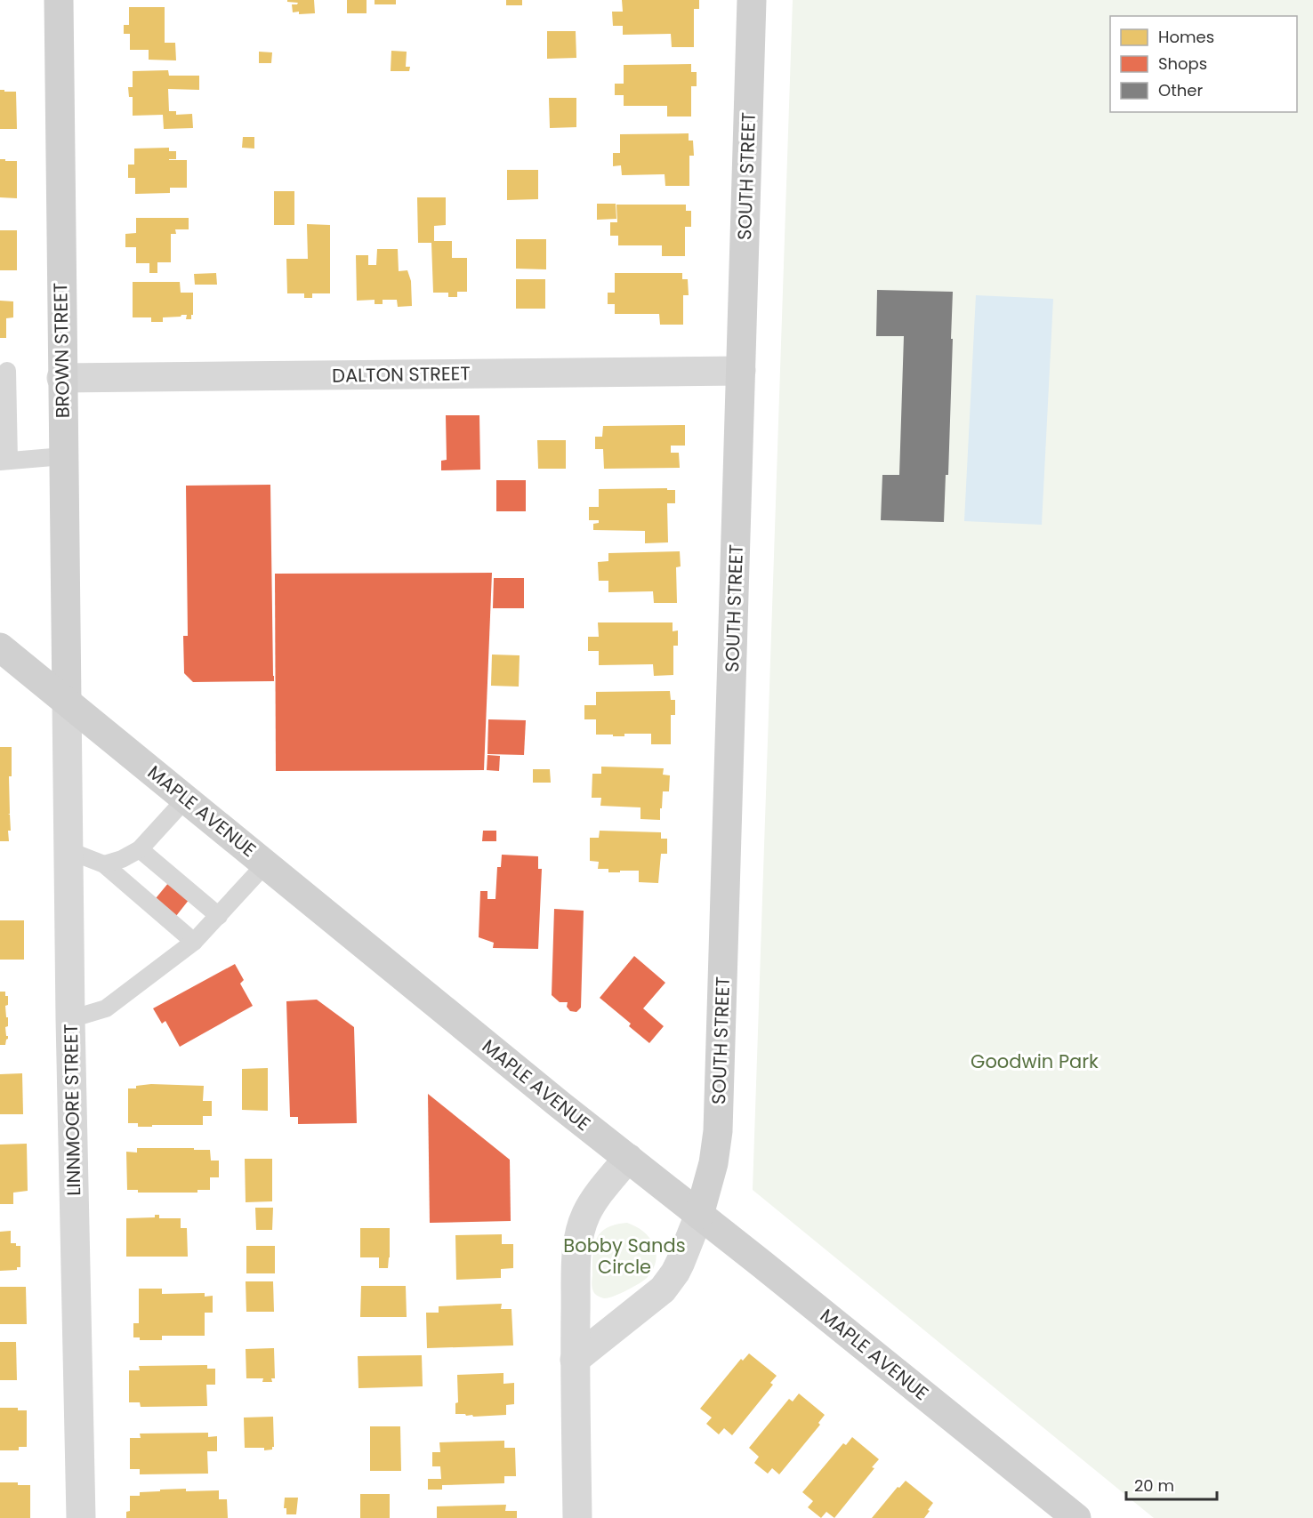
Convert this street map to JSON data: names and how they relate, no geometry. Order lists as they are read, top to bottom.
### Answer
{
  "streets": {
    "main road": ["SOUTH STREET", "BROWN STREET", "MAPLE AVENUE"],
    "street": ["DALTON STREET", "LINNMOORE STREET"]
  },
  "crossings": [
    ["SOUTH STREET", "DALTON STREET"],
    ["SOUTH STREET", "MAPLE AVENUE"],
    ["BROWN STREET", "DALTON STREET"],
    ["BROWN STREET", "MAPLE AVENUE"],
    ["BROWN STREET", "LINNMOORE STREET"],
    ["MAPLE AVENUE", "LINNMOORE STREET"]
  ],
  "parks": ["Goodwin Park", "Bobby Sands Circle"],
  "legend": ["Homes", "Shops", "Other"],
  "scale_bar": "20 m"
}
